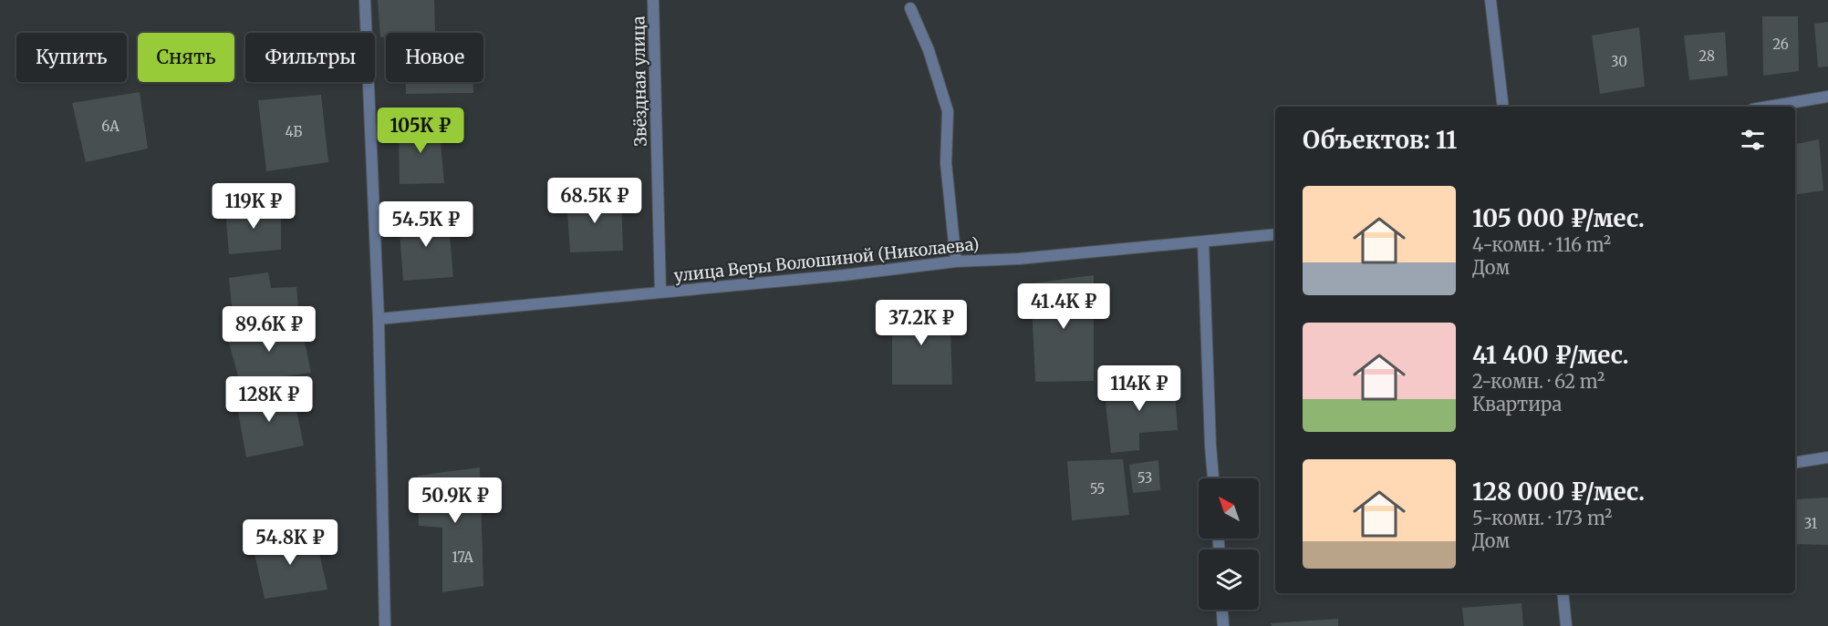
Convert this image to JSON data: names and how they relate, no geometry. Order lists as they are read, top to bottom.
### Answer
{
  "streets": {
    "street": ["Звёздная улица", "улица Веры Волошиной (Николаева)"]
  },
  "crossings": [
    ["Звёздная улица", "улица Веры Волошиной (Николаева)"]
  ],
  "house_numbers": [
    "26",
    "28",
    "30",
    "6А",
    "4Б",
    "53",
    "55",
    "31",
    "17А"
  ],
  "north": "top left",
  "page": {
    "chip": [
      "Купить",
      "Снять",
      "Фильтры",
      "Новое"
    ],
    "heading": "Объектов: 11",
    "price": [
      "105K ₽",
      "68.5K ₽",
      "119K ₽",
      "54.5K ₽",
      "41.4K ₽",
      "37.2K ₽",
      "89.6K ₽",
      "114K ₽",
      "128K ₽",
      "50.9K ₽",
      "54.8K ₽"
    ],
    "list": [
      {
        "name": "105 000 ₽/мес.",
        "note": "4-комн. · 116 m² · Дом"
      },
      {
        "name": "41 400 ₽/мес.",
        "note": "2-комн. · 62 m² · Квартира"
      },
      {
        "name": "128 000 ₽/мес.",
        "note": "5-комн. · 173 m² · Дом"
      }
    ]
  }
}
